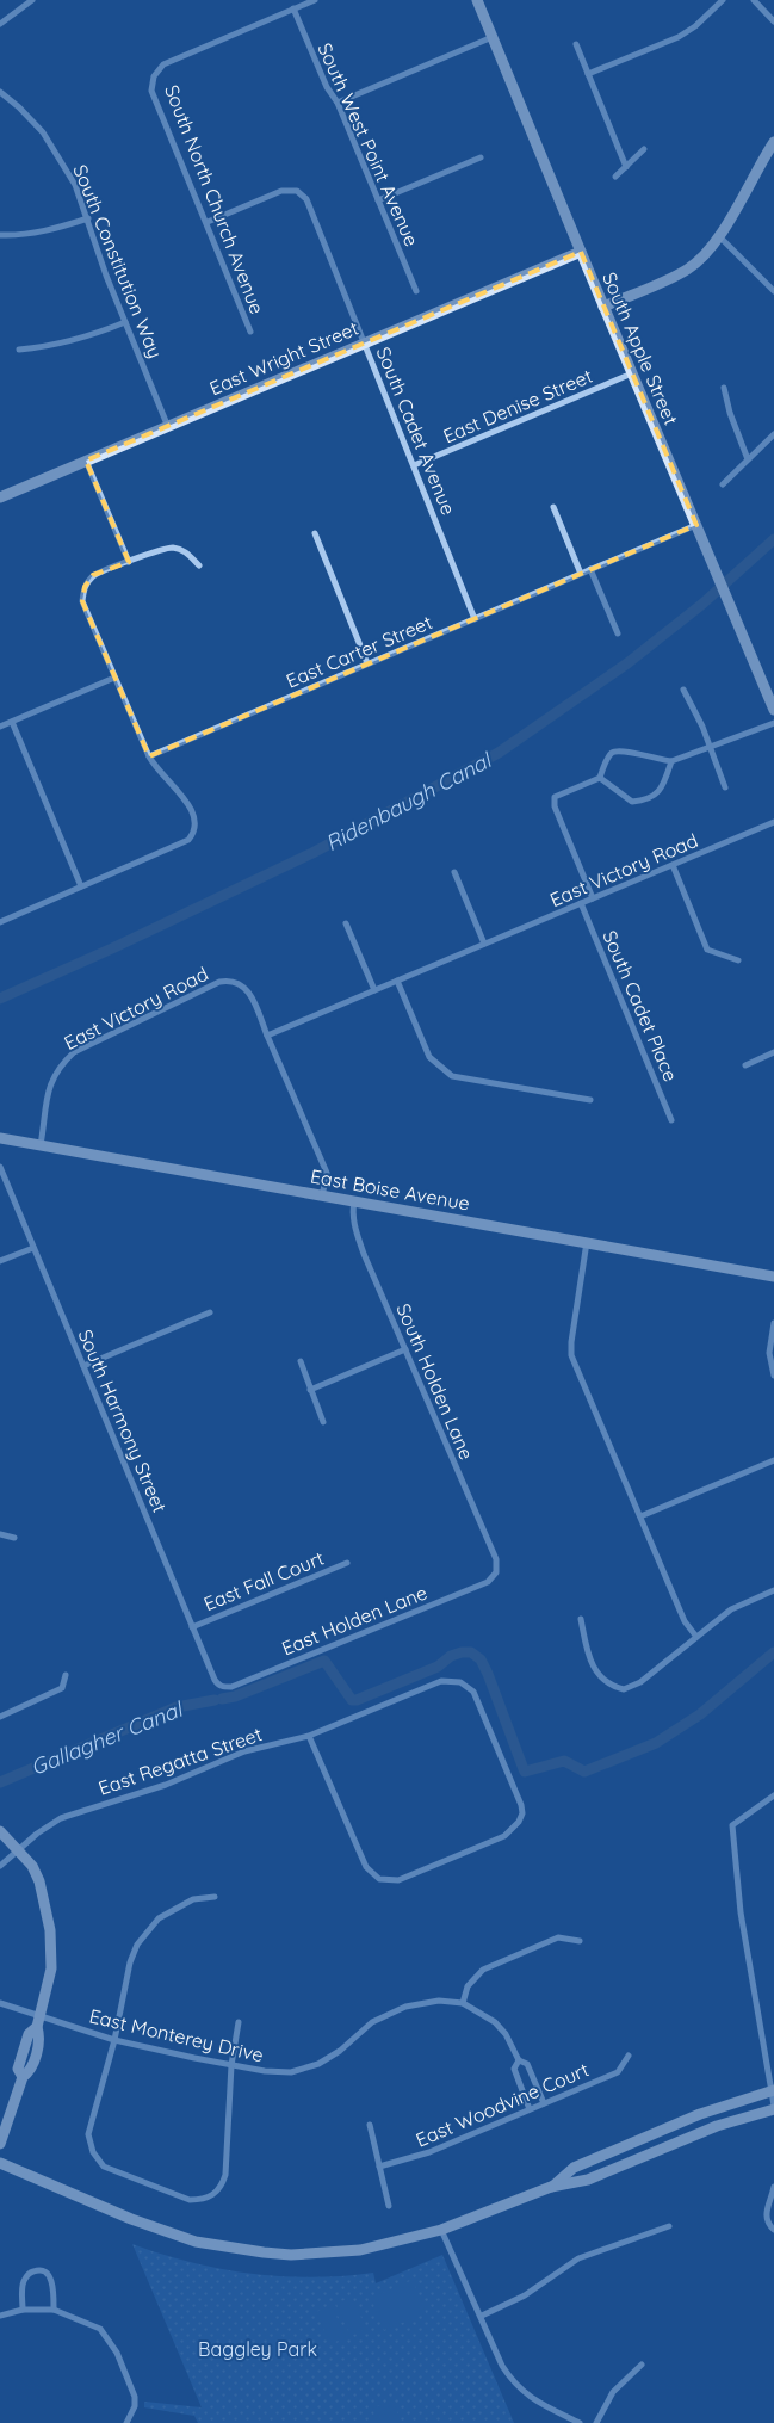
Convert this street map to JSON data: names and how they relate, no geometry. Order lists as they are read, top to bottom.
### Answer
{
  "streets": {
    "street": [
      "South West Point Avenue",
      "South North Church Avenue",
      "South Constitution Way",
      "South Apple Street",
      "East Wright Street",
      "East Denise Street",
      "South Cadet Avenue",
      "East Carter Street",
      "East Victory Road",
      "South Cadet Place",
      "East Boise Avenue",
      "South Holden Lane",
      "South Harmony Street",
      "East Fall Court",
      "East Holden Lane",
      "East Regatta Street",
      "East Monterey Drive",
      "East Woodvine Court"
    ]
  },
  "crossings": [
    ["South West Point Avenue", "South North Church Avenue"],
    ["South North Church Avenue", "South Cadet Avenue"],
    ["South Constitution Way", "East Wright Street"],
    ["South Apple Street", "East Wright Street"],
    ["South Apple Street", "East Denise Street"],
    ["South Apple Street", "East Carter Street"],
    ["East Wright Street", "South Cadet Avenue"],
    ["East Denise Street", "South Cadet Avenue"],
    ["South Cadet Avenue", "East Carter Street"],
    ["East Victory Road", "South Cadet Place"],
    ["East Victory Road", "East Boise Avenue"],
    ["East Boise Avenue", "South Holden Lane"],
    ["South Holden Lane", "East Holden Lane"],
    ["South Harmony Street", "East Fall Court"],
    ["South Harmony Street", "East Holden Lane"],
    ["East Monterey Drive", "East Woodvine Court"]
  ],
  "water": ["Ridenbaugh Canal", "Gallagher Canal"],
  "parks": ["Baggley Park"]
}
